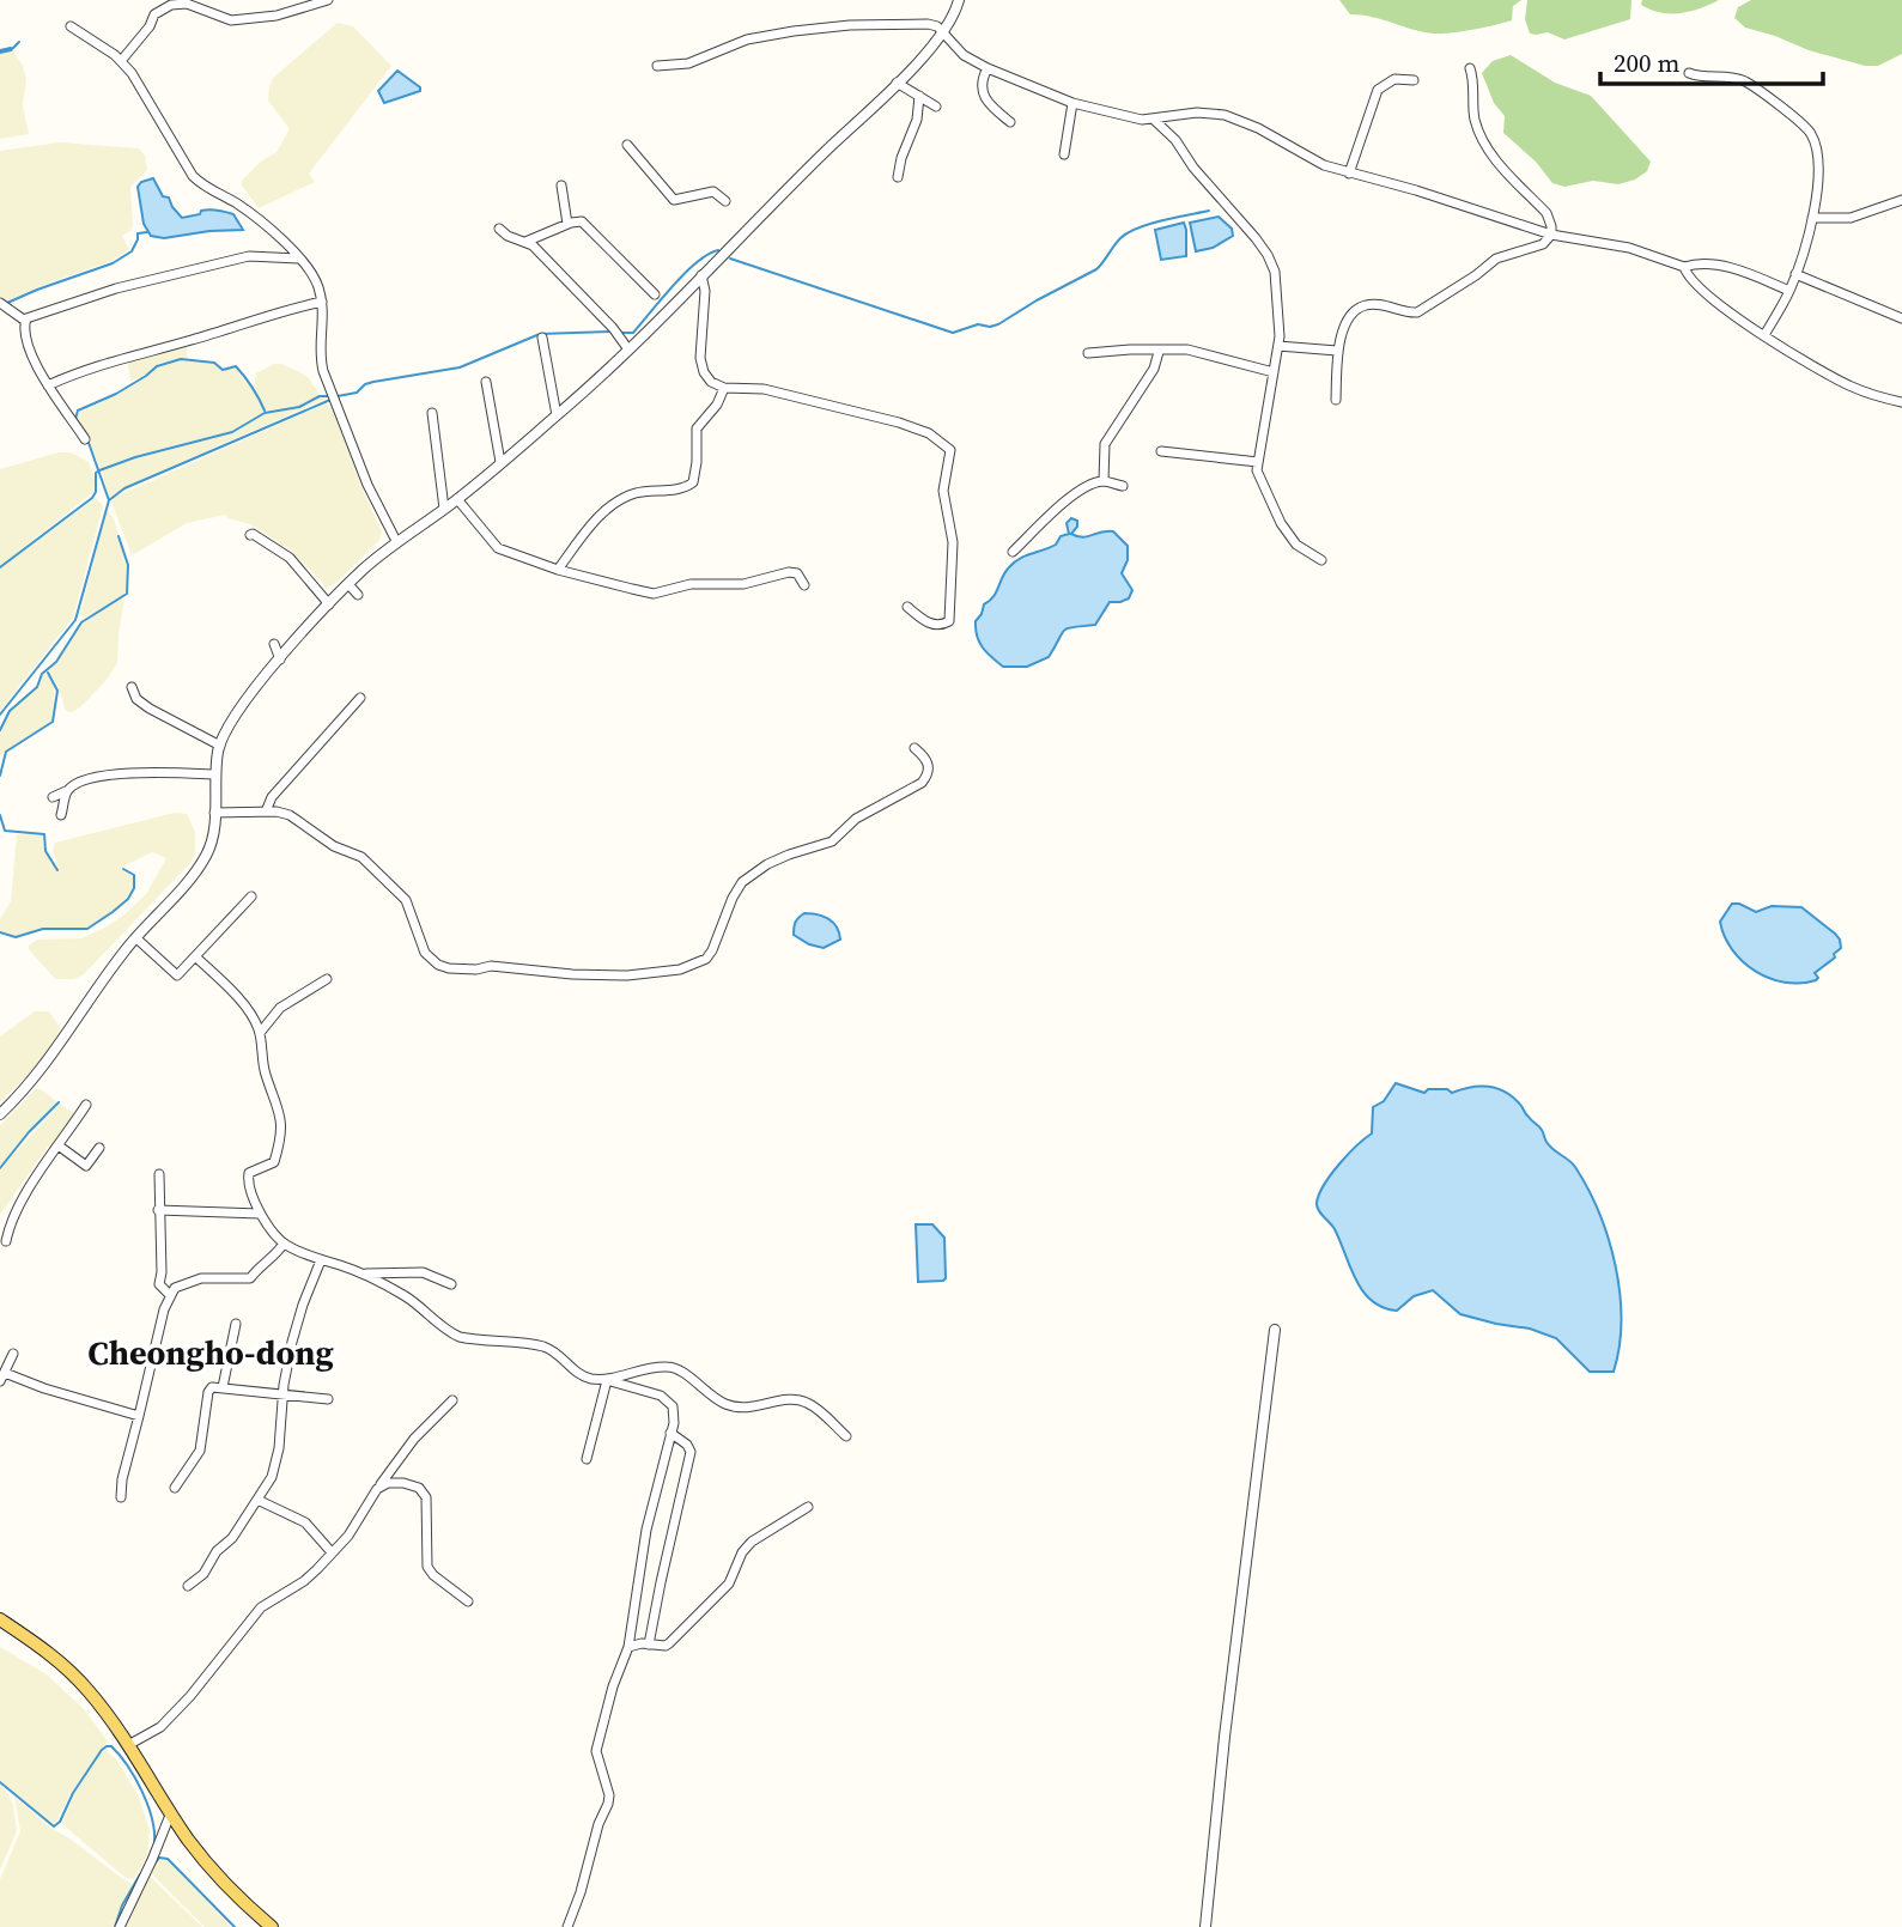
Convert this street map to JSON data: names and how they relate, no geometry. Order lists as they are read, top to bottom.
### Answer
{
  "districts": ["Cheongho-dong"],
  "scale_bar": "200 m"
}
